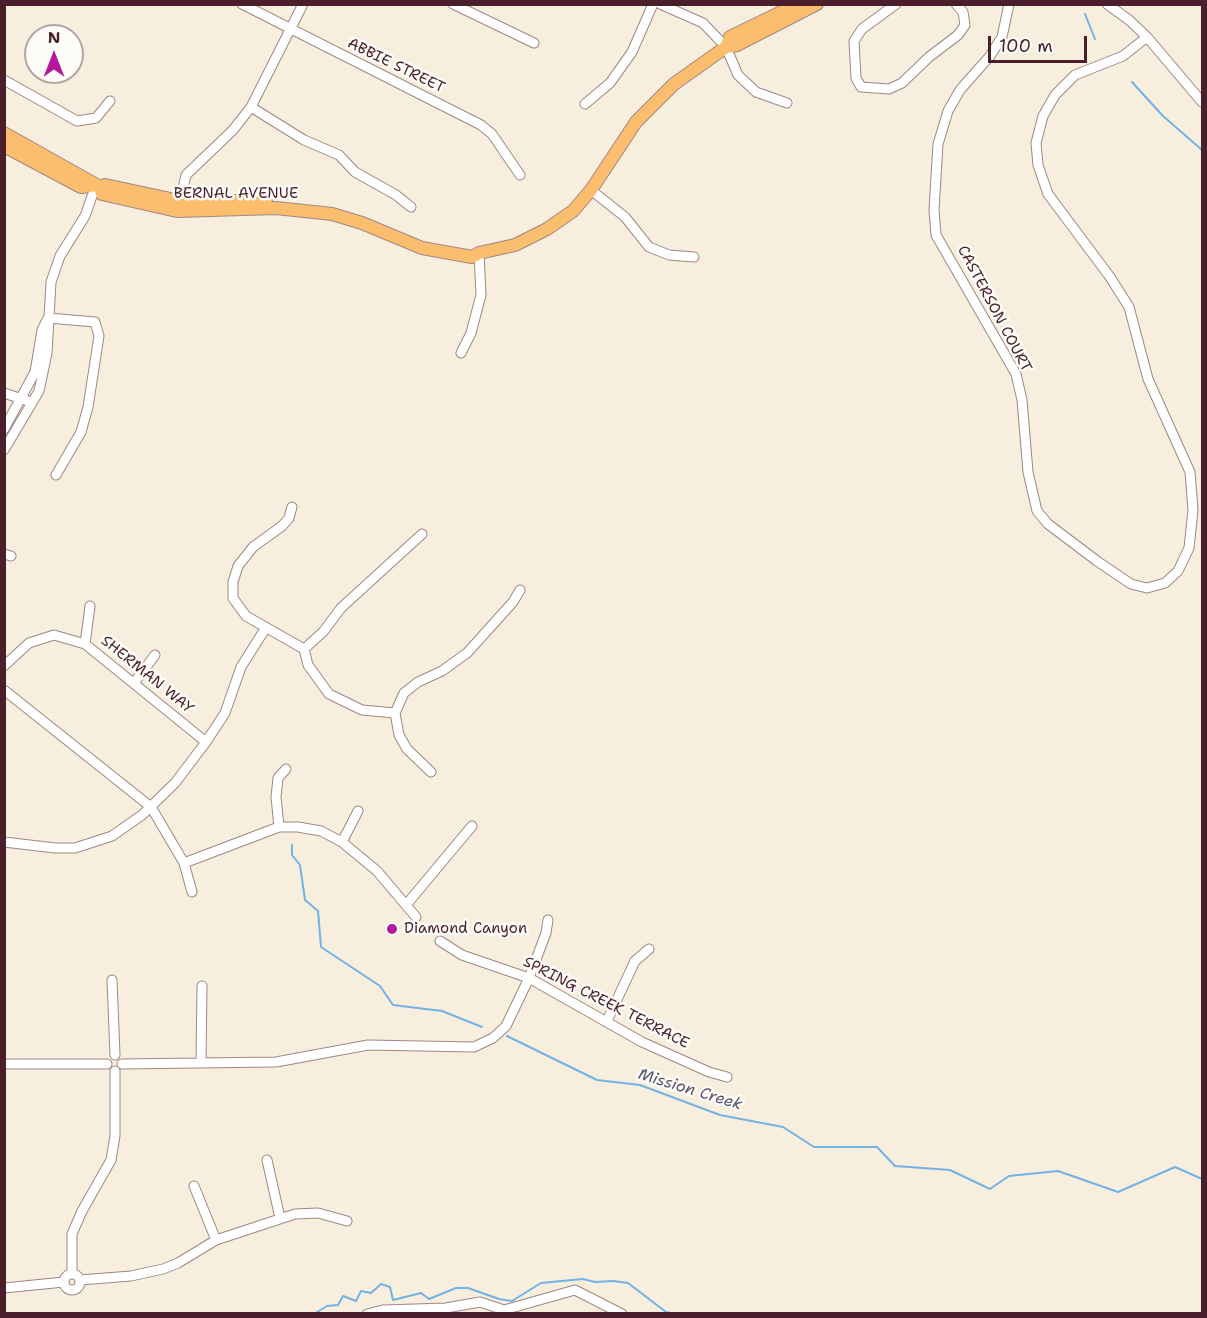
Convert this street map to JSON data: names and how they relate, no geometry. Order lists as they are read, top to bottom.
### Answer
{
  "streets": {
    "main road": ["BERNAL AVENUE"],
    "street": [
      "ABBIE STREET",
      "CASTERSON COURT",
      "SHERMAN WAY",
      "SPRING CREEK TERRACE"
    ]
  },
  "water": ["Mission Creek"],
  "places": ["Diamond Canyon"],
  "scale_bar": "100 m",
  "north": "top"
}
